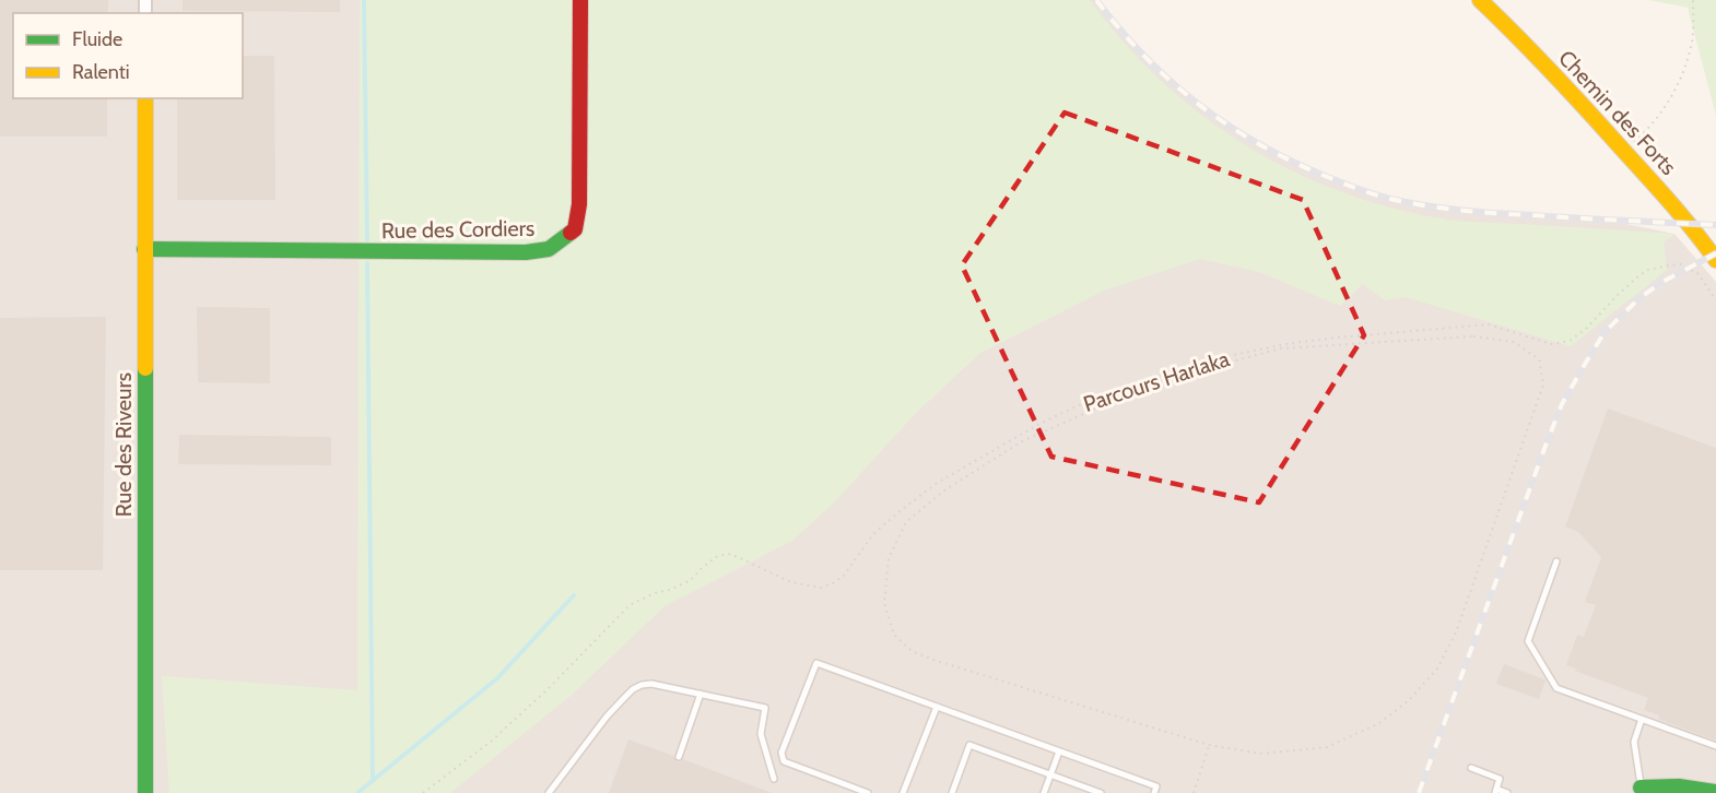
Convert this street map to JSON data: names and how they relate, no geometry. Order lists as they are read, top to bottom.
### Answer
{
  "streets": {
    "street": ["Chemin des Forts", "Rue des Cordiers", "Rue des Riveurs"],
    "path": ["Parcours Harlaka"]
  },
  "crossings": [
    ["Rue des Cordiers", "Rue des Riveurs"]
  ],
  "legend": ["Fluide", "Ralenti"]
}
